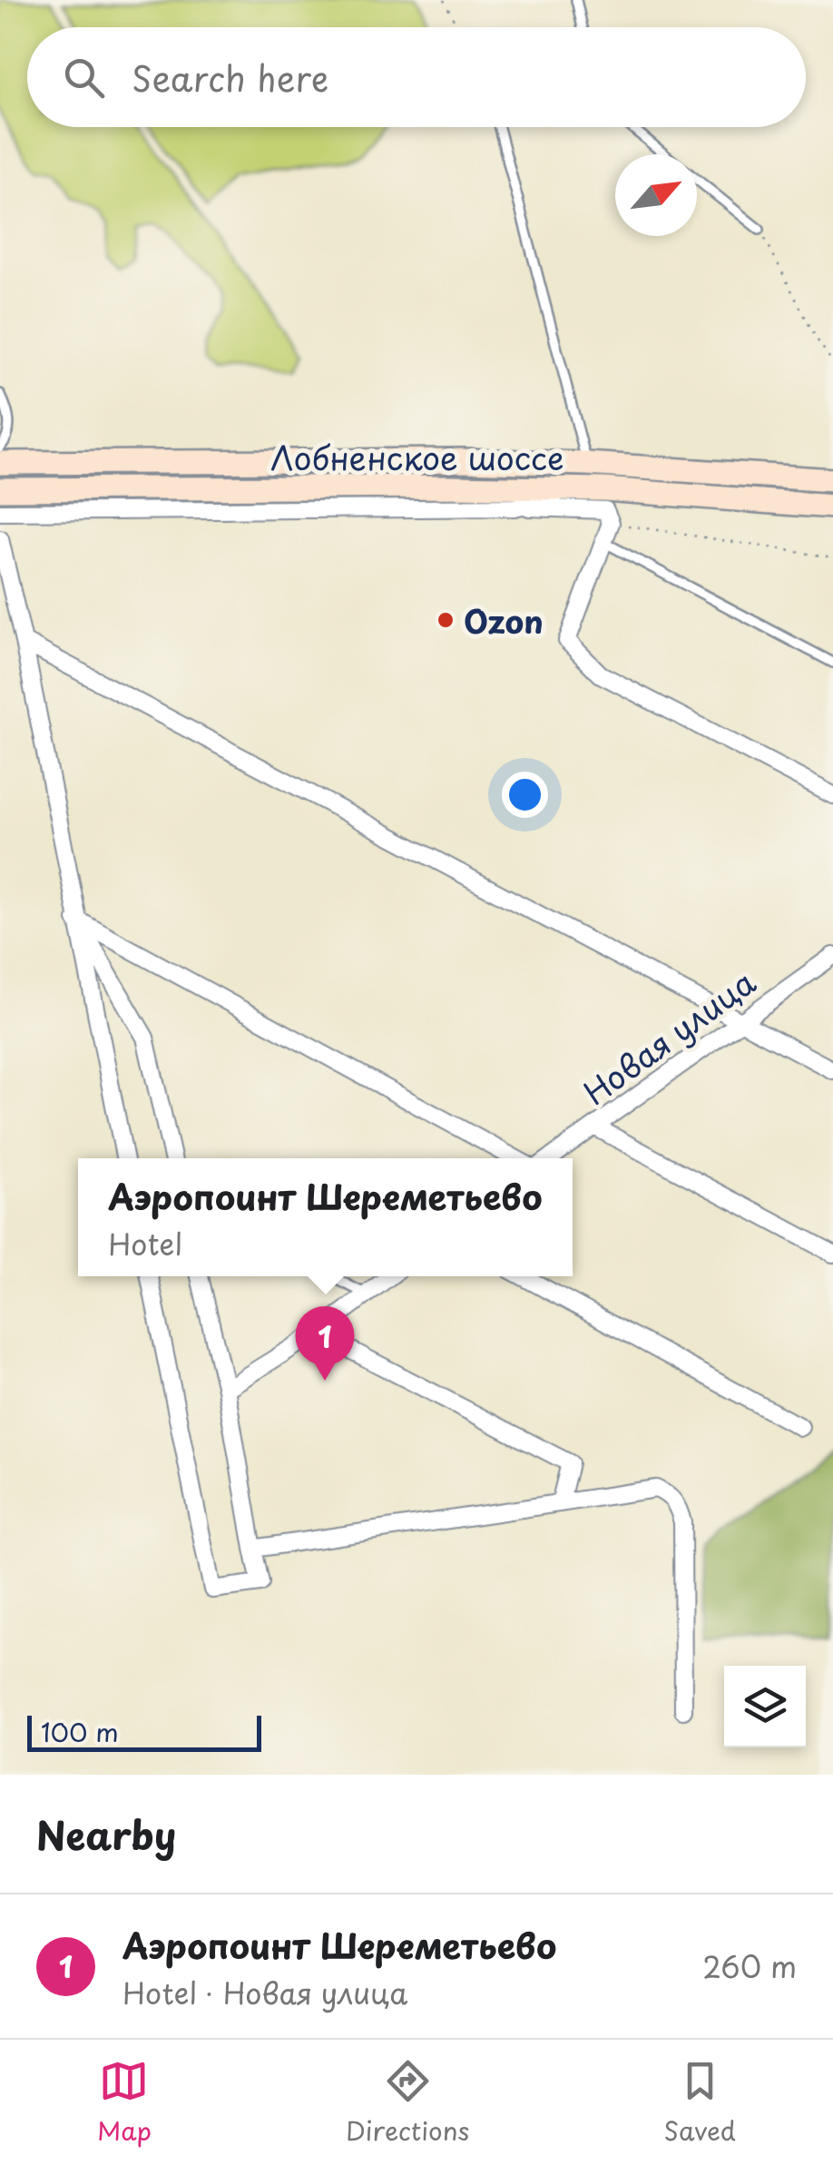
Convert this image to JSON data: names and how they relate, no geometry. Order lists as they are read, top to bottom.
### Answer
{
  "streets": {
    "main road": ["Лобненское шоссе"],
    "street": ["Новая улица"]
  },
  "places": ["Ozon"],
  "scale_bar": "100 m",
  "north": "top right",
  "page": {
    "search": "Search here",
    "popup": ["Аэропоинт Шереметьево", "Hotel"],
    "pins": "1",
    "scale": "100 m",
    "heading": "Nearby",
    "list": [
      {
        "mark": "1",
        "name": "Аэропоинт Шереметьево",
        "note": "Hotel · Новая улица",
        "value": "260 m"
      }
    ],
    "nav": ["Map", "Directions", "Saved"]
  }
}
